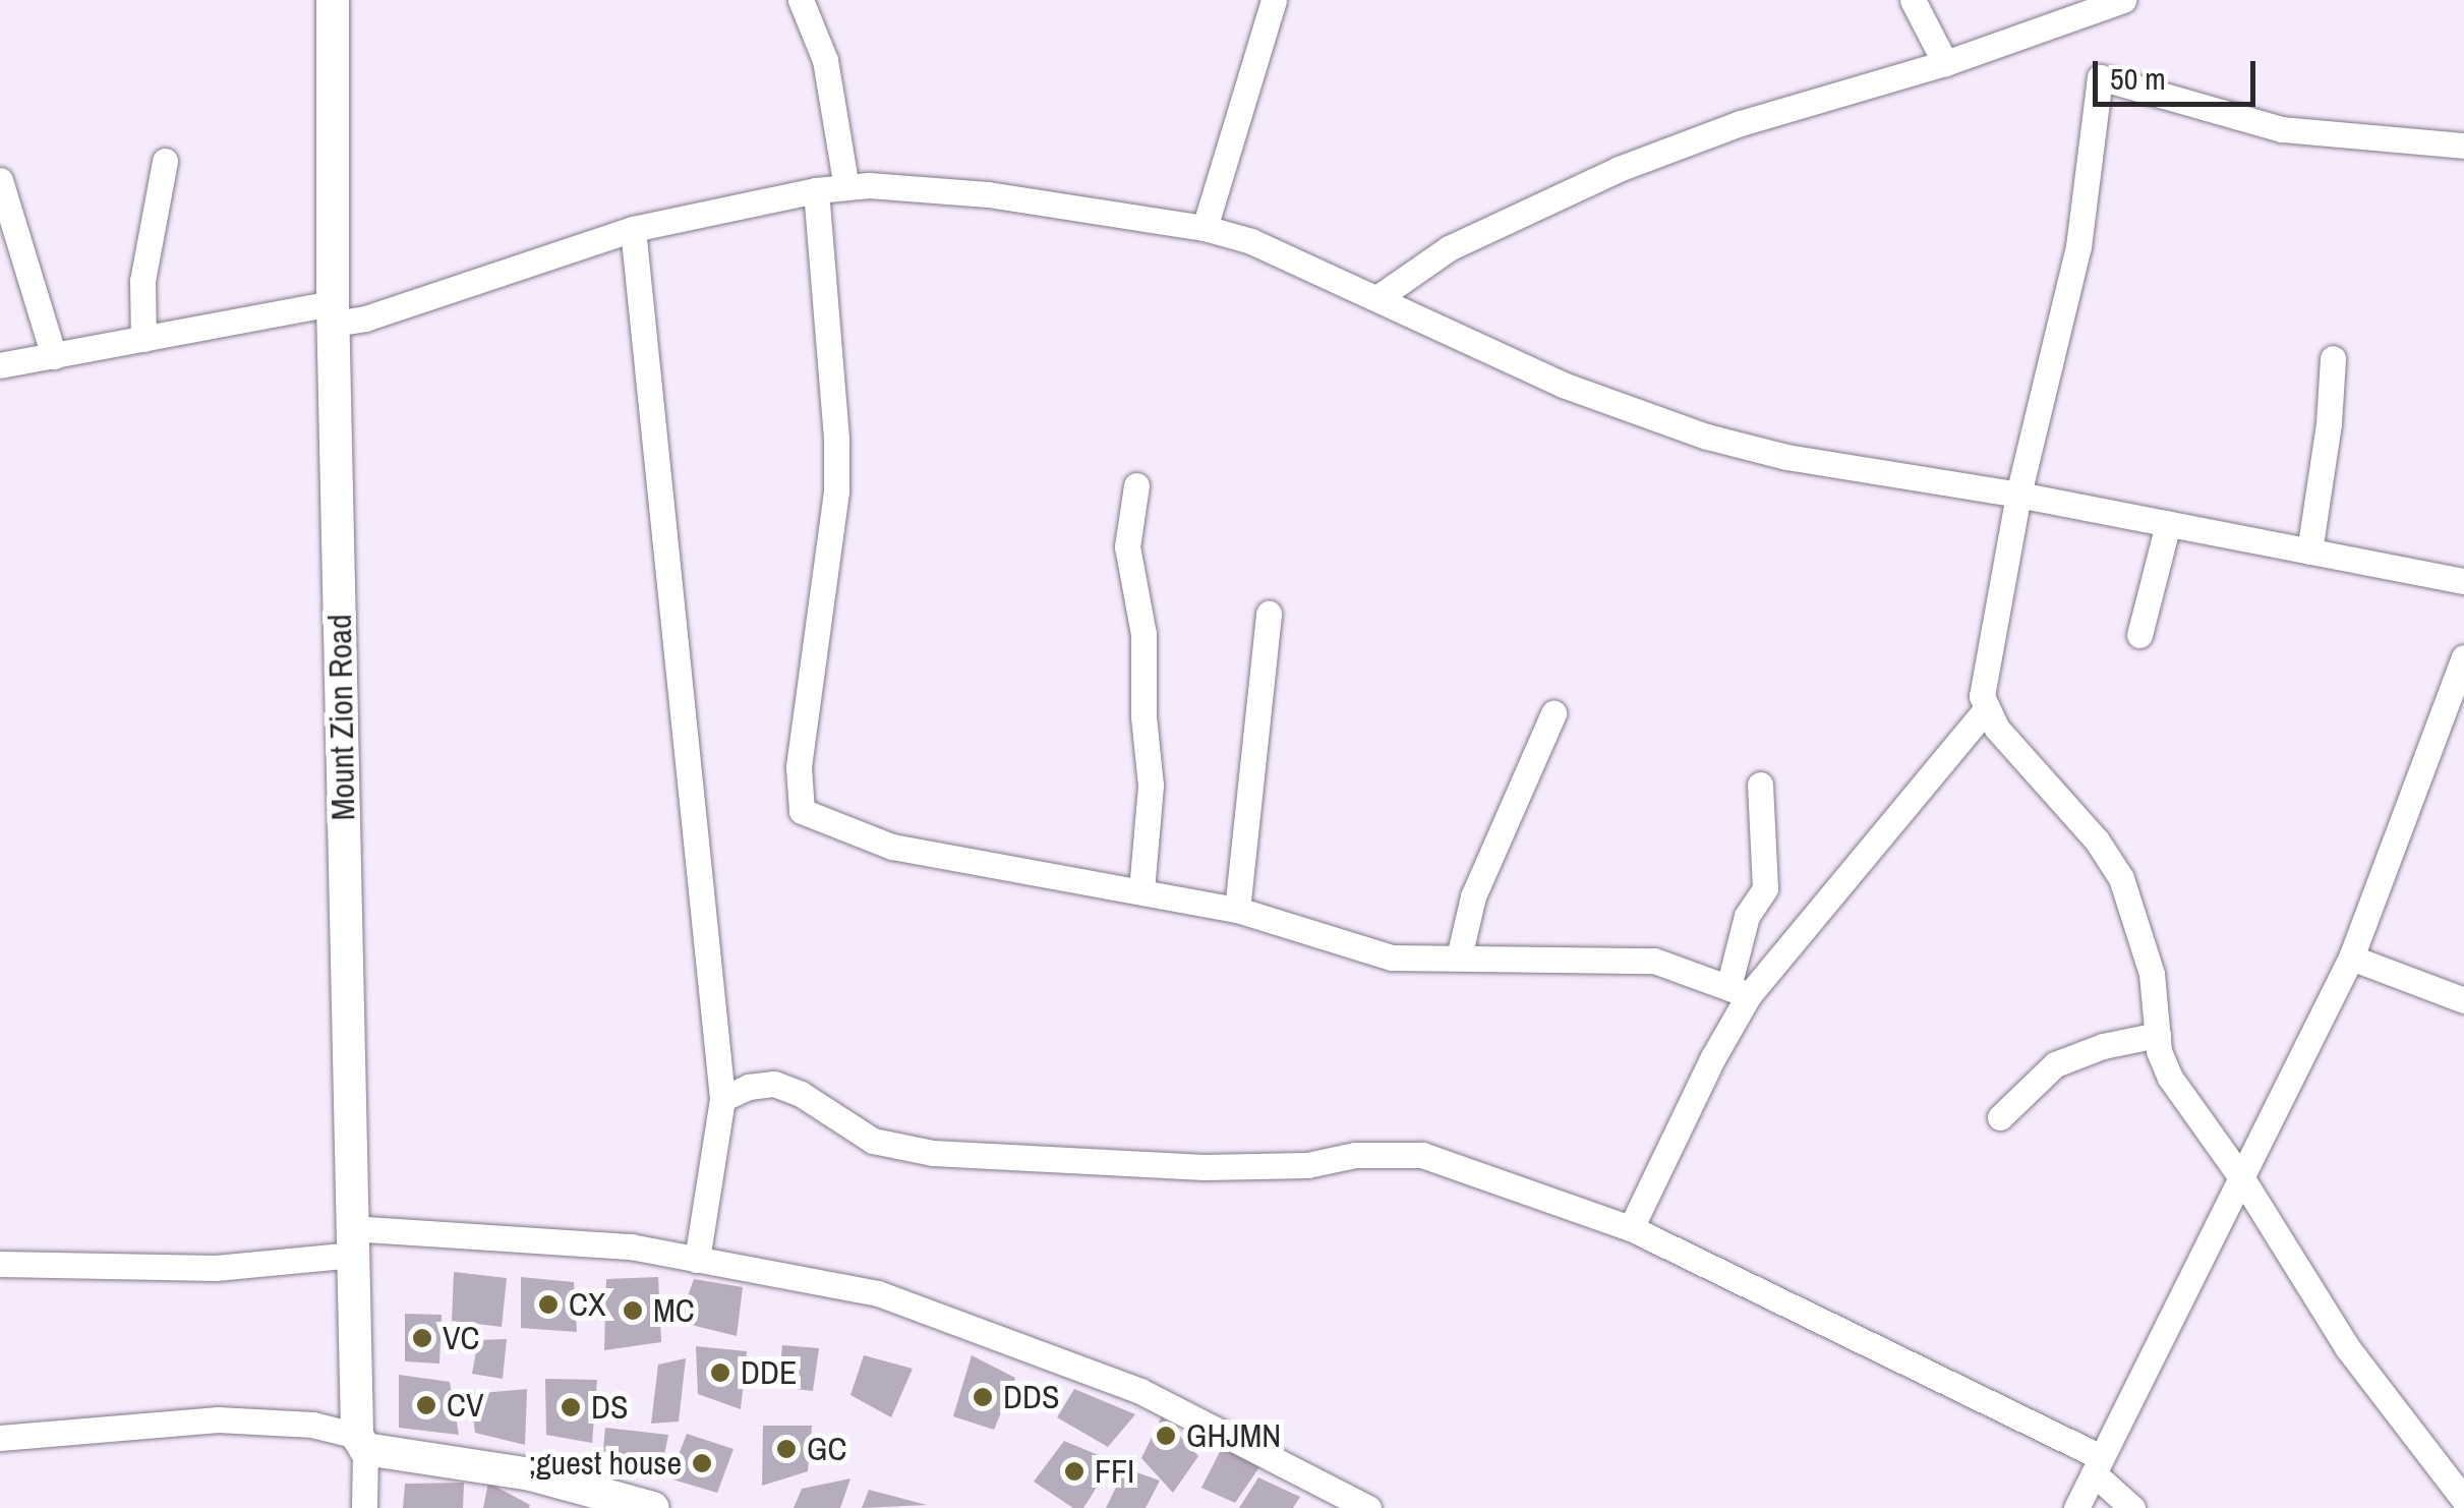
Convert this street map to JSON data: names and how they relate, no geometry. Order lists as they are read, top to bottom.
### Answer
{
  "streets": {
    "main road": ["Mount Zion Road"]
  },
  "places": [
    "CX",
    "MC",
    "VC",
    "DDE",
    "DDS",
    "CV",
    "DS",
    "GHJMN",
    "GC",
    ";guest house",
    "FFI"
  ],
  "scale_bar": "50 m"
}
